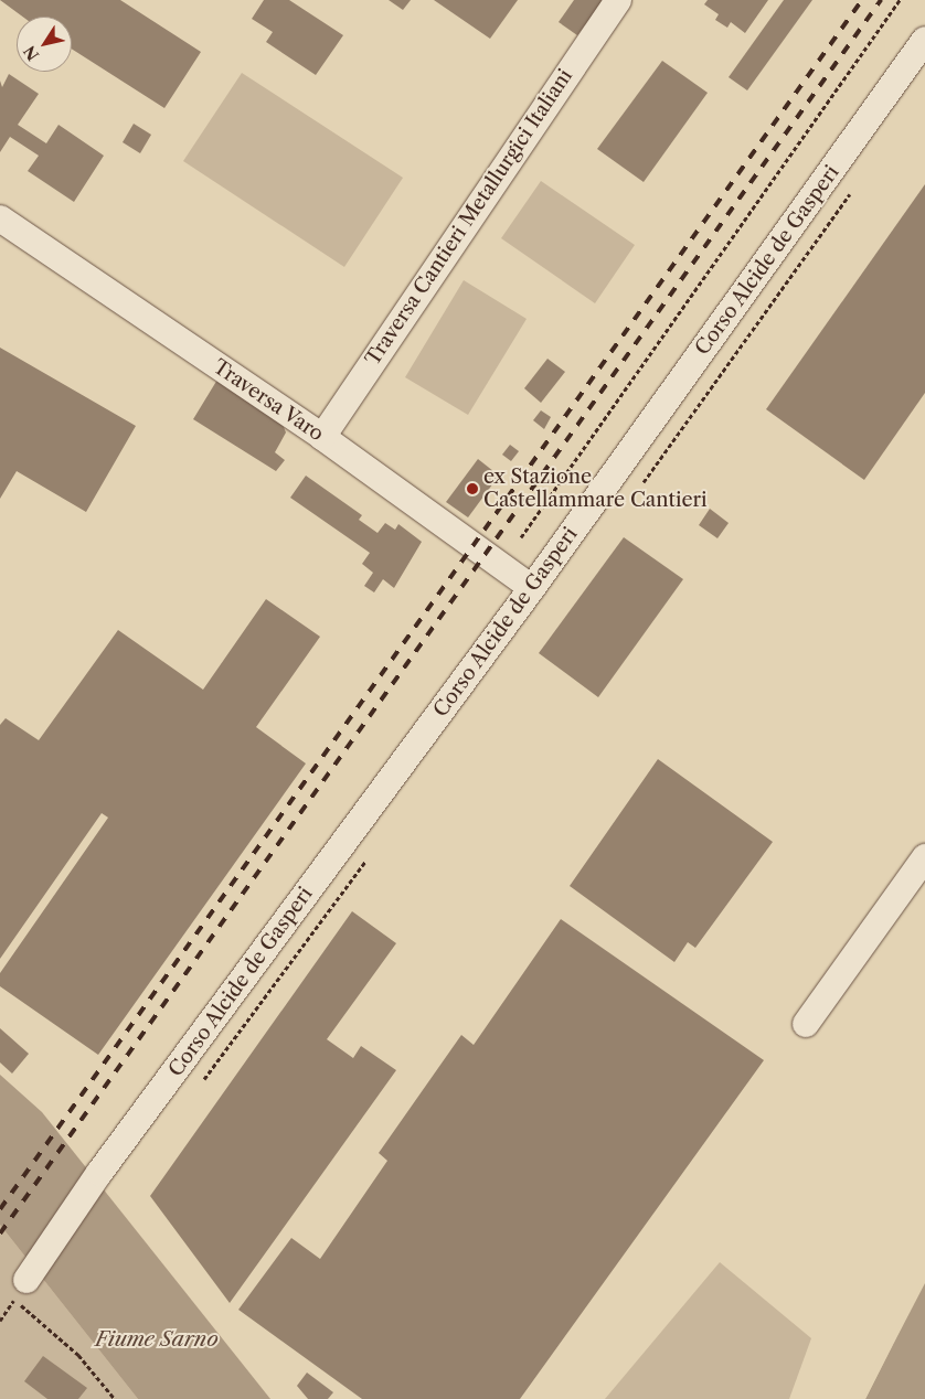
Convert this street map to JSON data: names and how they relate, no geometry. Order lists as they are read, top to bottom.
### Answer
{
  "streets": {
    "street": ["Traversa Cantieri Metallurgici Italiani", "Corso Alcide de Gasperi", "Traversa Varo"]
  },
  "crossings": [
    ["Traversa Cantieri Metallurgici Italiani", "Traversa Varo"],
    ["Corso Alcide de Gasperi", "Traversa Varo"]
  ],
  "water": ["Fiume Sarno"],
  "places": ["ex Stazione Castellammare Cantieri"],
  "north": "bottom left"
}
